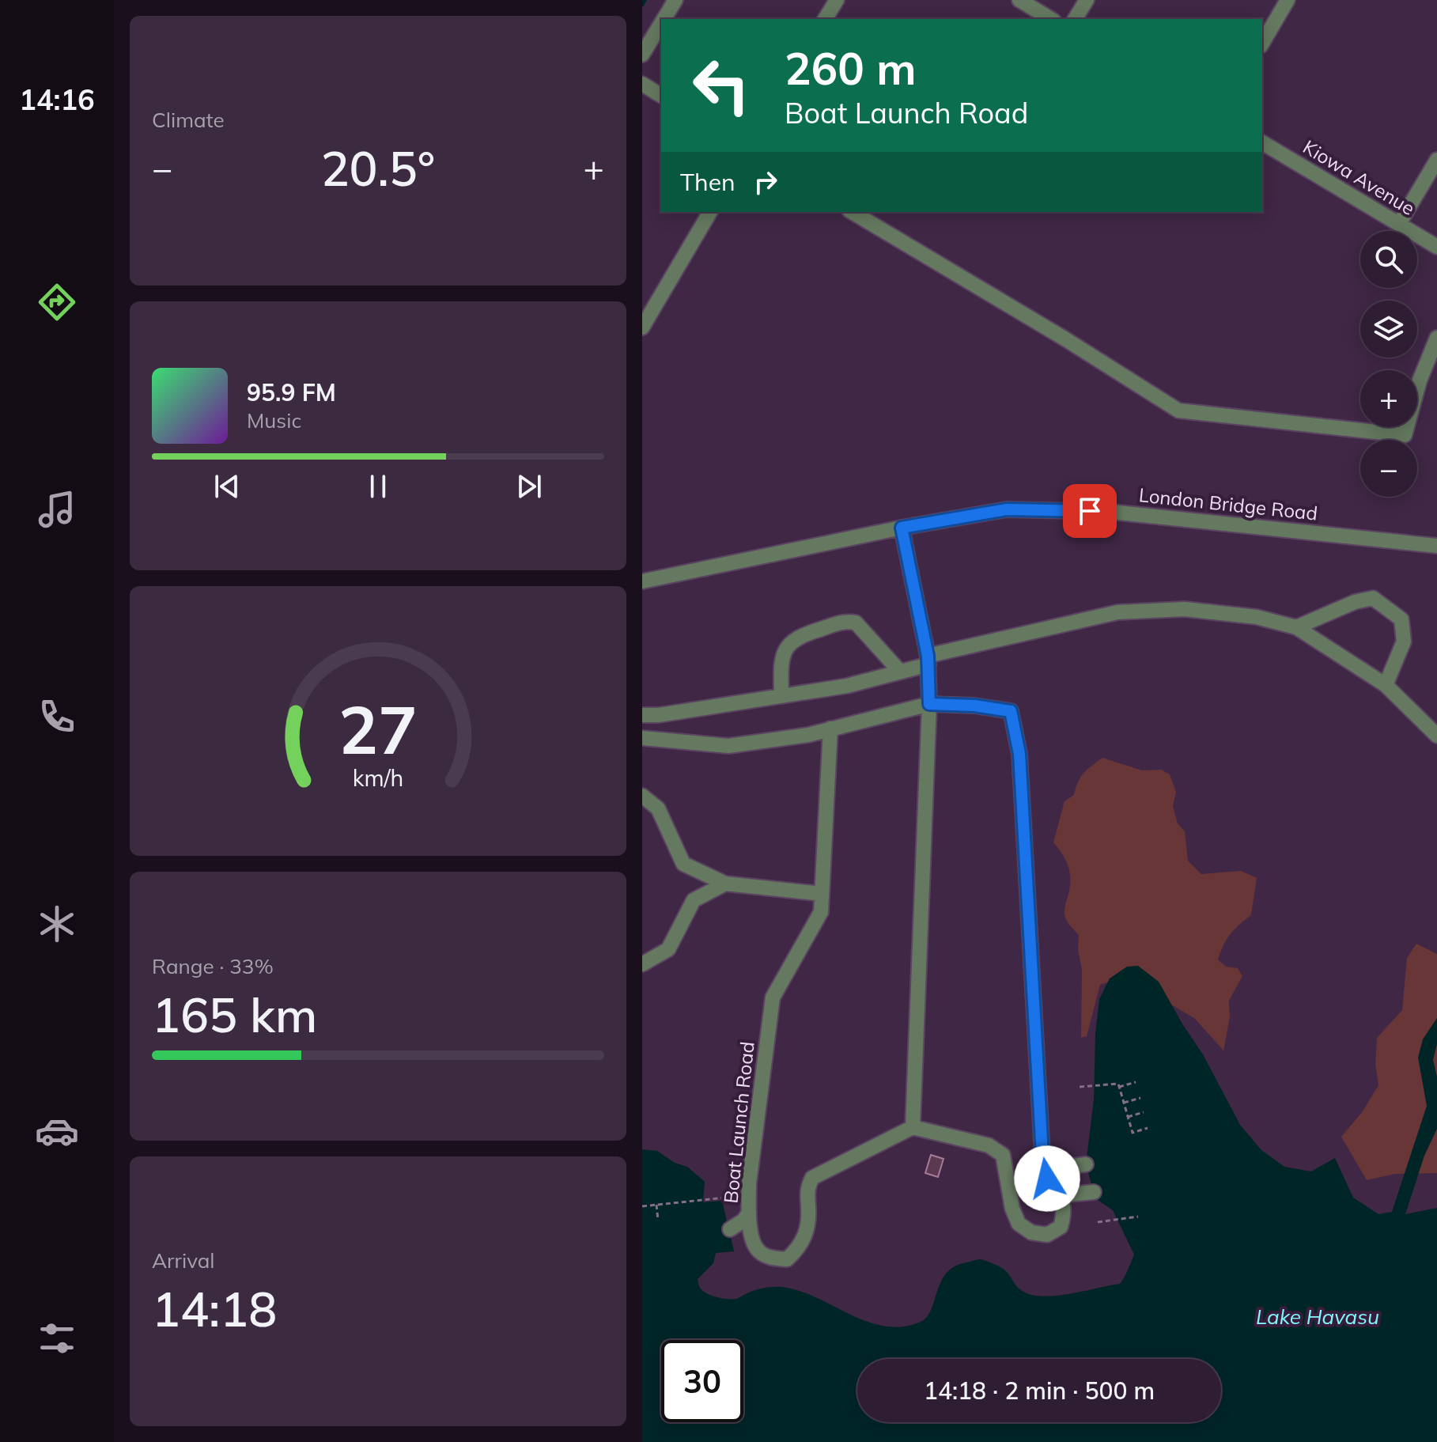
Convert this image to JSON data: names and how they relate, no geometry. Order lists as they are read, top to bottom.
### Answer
{
  "streets": {
    "street": ["Kiowa Avenue", "London Bridge Road", "Boat Launch Road"]
  },
  "water": ["Lake Havasu"],
  "page": {
    "tabs": "14:16",
    "tile": [
      "Climate",
      ["Range · 33%", "165 km"],
      ["Arrival", "14:18"]
    ],
    "turn": ["260 m", "Boat Launch Road"],
    "heat": ["−", "20.5°", "+"],
    "then": "Then",
    "map_buttons": ["+", "−"],
    "song": ["95.9 FM", "Music"],
    "limit": "30",
    "trip": "14:18 · 2 min · 500 m",
    "gauge": ["27", "km/h"]
  }
}
